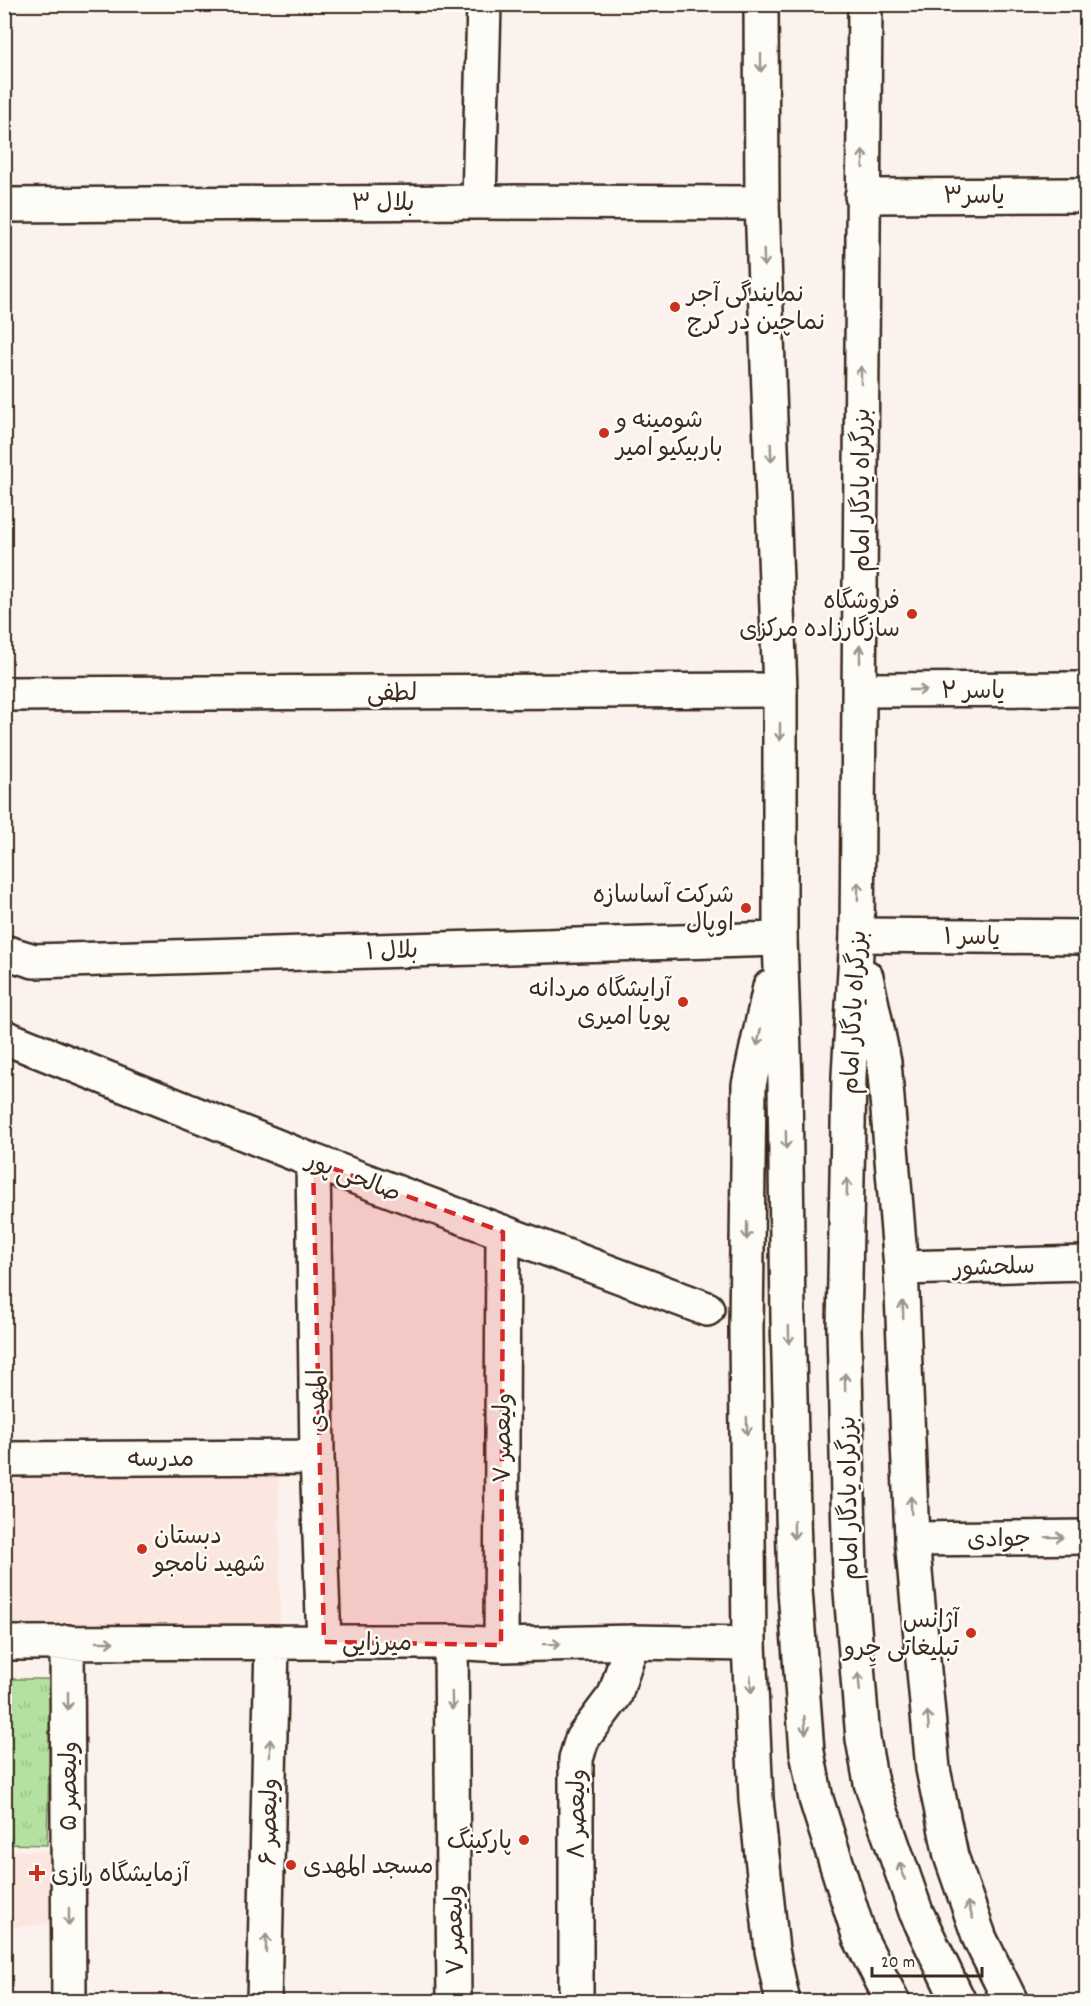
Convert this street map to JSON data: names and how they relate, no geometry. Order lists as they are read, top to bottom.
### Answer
{
  "streets": {
    "main road": [
      "یاسر۳",
      "بلال ۳",
      "بزرگراه یادگار امام",
      "یاسر ۲",
      "لطفی",
      "یاسر ۱",
      "بلال ۱",
      "صالحی پور",
      "سلحشور",
      "المهدی",
      "ولیعصر ۷",
      "مدرسه",
      "جوادی",
      "میرزایی",
      "ولیعصر ۵",
      "ولیعصر ۸",
      "ولیعصر ۶"
    ]
  },
  "crossings": [
    ["یاسر۳", "بزرگراه یادگار امام"],
    ["بزرگراه یادگار امام", "یاسر ۲"],
    ["بزرگراه یادگار امام", "یاسر ۱"],
    ["صالحی پور", "المهدی"],
    ["صالحی پور", "ولیعصر ۷"],
    ["المهدی", "مدرسه"],
    ["المهدی", "میرزایی"],
    ["ولیعصر ۷", "میرزایی"],
    ["میرزایی", "ولیعصر ۵"],
    ["میرزایی", "ولیعصر ۸"],
    ["میرزایی", "ولیعصر ۶"]
  ],
  "one_way": [
    "یاسر ۲",
    "ولیعصر ۷",
    "جوادی",
    "میرزایی",
    "ولیعصر ۵",
    "ولیعصر ۶"
  ],
  "places": {
    "other": [
      "نمایندگی آجر نماچین در کرج",
      "شومینه و باربیکیو امیر",
      "فروشگاه سازگارزاده مرکزی",
      "شرکت آساسازه اوپال",
      "آرایشگاه مردانه پویا امیری",
      "دبستان شهید نامجو",
      "آژانس تبلیغاتی چِرو",
      "پارکینگ",
      "مسجد المهدی"
    ],
    "health": ["آزمایشگاه رازی"]
  },
  "scale_bar": "20 m"
}
